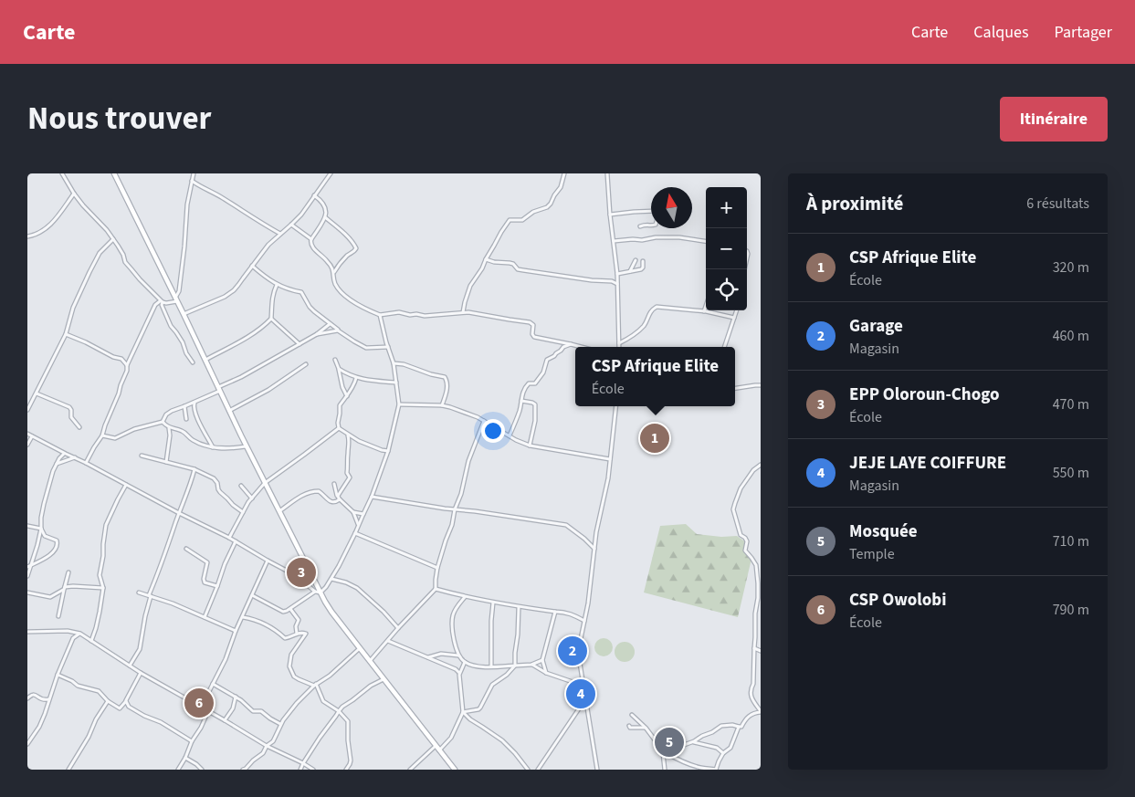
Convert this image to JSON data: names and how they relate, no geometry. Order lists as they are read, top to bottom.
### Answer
{
  "north": "top",
  "page": {
    "header": "Carte",
    "nav": ["Carte", "Calques", "Partager"],
    "title": "Nous trouver",
    "buttons": "Itinéraire",
    "heading": ["À proximité", "6 résultats"],
    "map_buttons": ["+", "−"],
    "list": [
      {
        "mark": "1",
        "name": "CSP Afrique Elite",
        "note": "École",
        "value": "320 m"
      },
      {
        "mark": "2",
        "name": "Garage",
        "note": "Magasin",
        "value": "460 m"
      },
      {
        "mark": "3",
        "name": "EPP Oloroun-Chogo",
        "note": "École",
        "value": "470 m"
      },
      {
        "mark": "4",
        "name": "JEJE LAYE COIFFURE",
        "note": "Magasin",
        "value": "550 m"
      },
      {
        "mark": "5",
        "name": "Mosquée",
        "note": "Temple",
        "value": "710 m"
      },
      {
        "mark": "6",
        "name": "CSP Owolobi",
        "note": "École",
        "value": "790 m"
      }
    ],
    "popup": ["CSP Afrique Elite", "École"],
    "pins": [
      "1",
      "3",
      "2",
      "4",
      "6",
      "5"
    ]
  }
}
